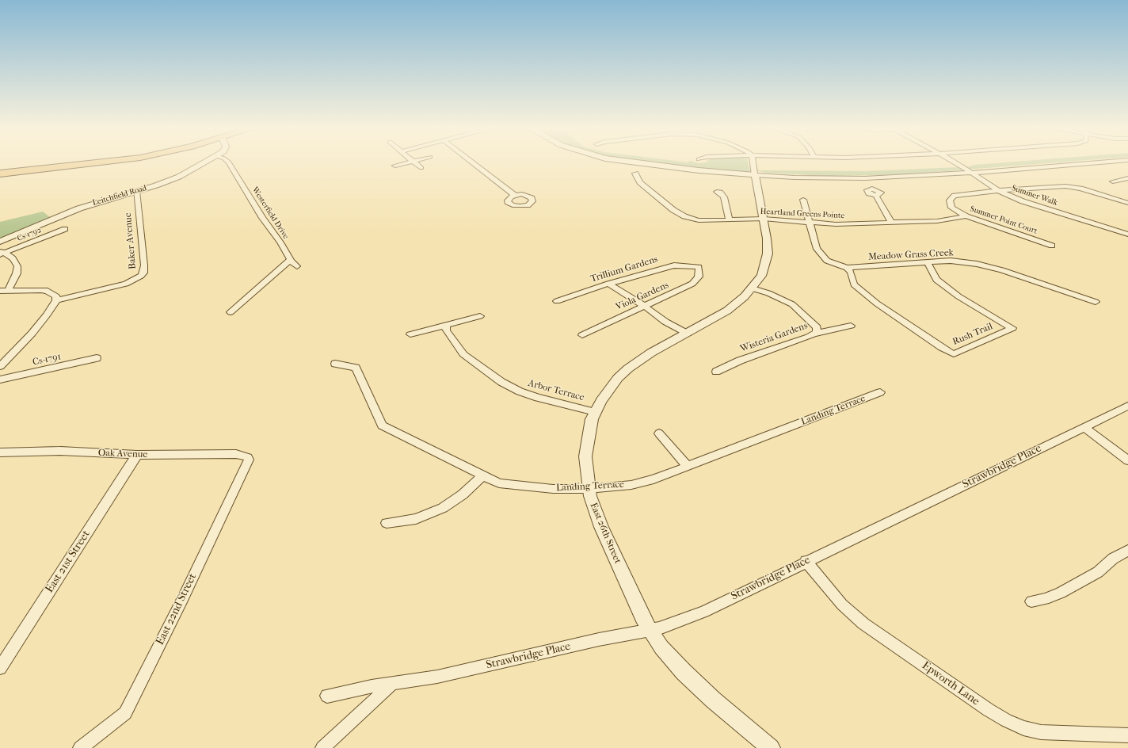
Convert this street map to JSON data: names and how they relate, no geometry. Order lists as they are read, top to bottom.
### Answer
{
  "streets": {
    "street": [
      "Leitchfield Road",
      "Summer Walk",
      "Westerfield Drive",
      "Heartland Greens Pointe",
      "Summer Point Court",
      "Cs-1792",
      "Baker Avenue",
      "Meadow Grass Creek",
      "Trillium Gardens",
      "Viola Gardens",
      "Rush Trail",
      "Wisteria Gardens",
      "Cs-1791",
      "Arbor Terrace",
      "Landing Terrace",
      "Oak Avenue",
      "Strawbridge Place",
      "East 26th Street",
      "East 21st Street",
      "East 22nd Street",
      "Epworth Lane"
    ]
  },
  "crossings": [
    ["Leitchfield Road", "Baker Avenue"],
    ["Summer Walk", "Summer Point Court"],
    ["Heartland Greens Pointe", "Summer Point Court"],
    ["Heartland Greens Pointe", "Meadow Grass Creek"],
    ["Heartland Greens Pointe", "East 26th Street"],
    ["Meadow Grass Creek", "Rush Trail"],
    ["Trillium Gardens", "Viola Gardens"],
    ["Wisteria Gardens", "East 26th Street"],
    ["Arbor Terrace", "East 26th Street"],
    ["Landing Terrace", "East 26th Street"],
    ["Oak Avenue", "East 21st Street"],
    ["Oak Avenue", "East 22nd Street"],
    ["Strawbridge Place", "East 26th Street"],
    ["Strawbridge Place", "Epworth Lane"]
  ]
}
